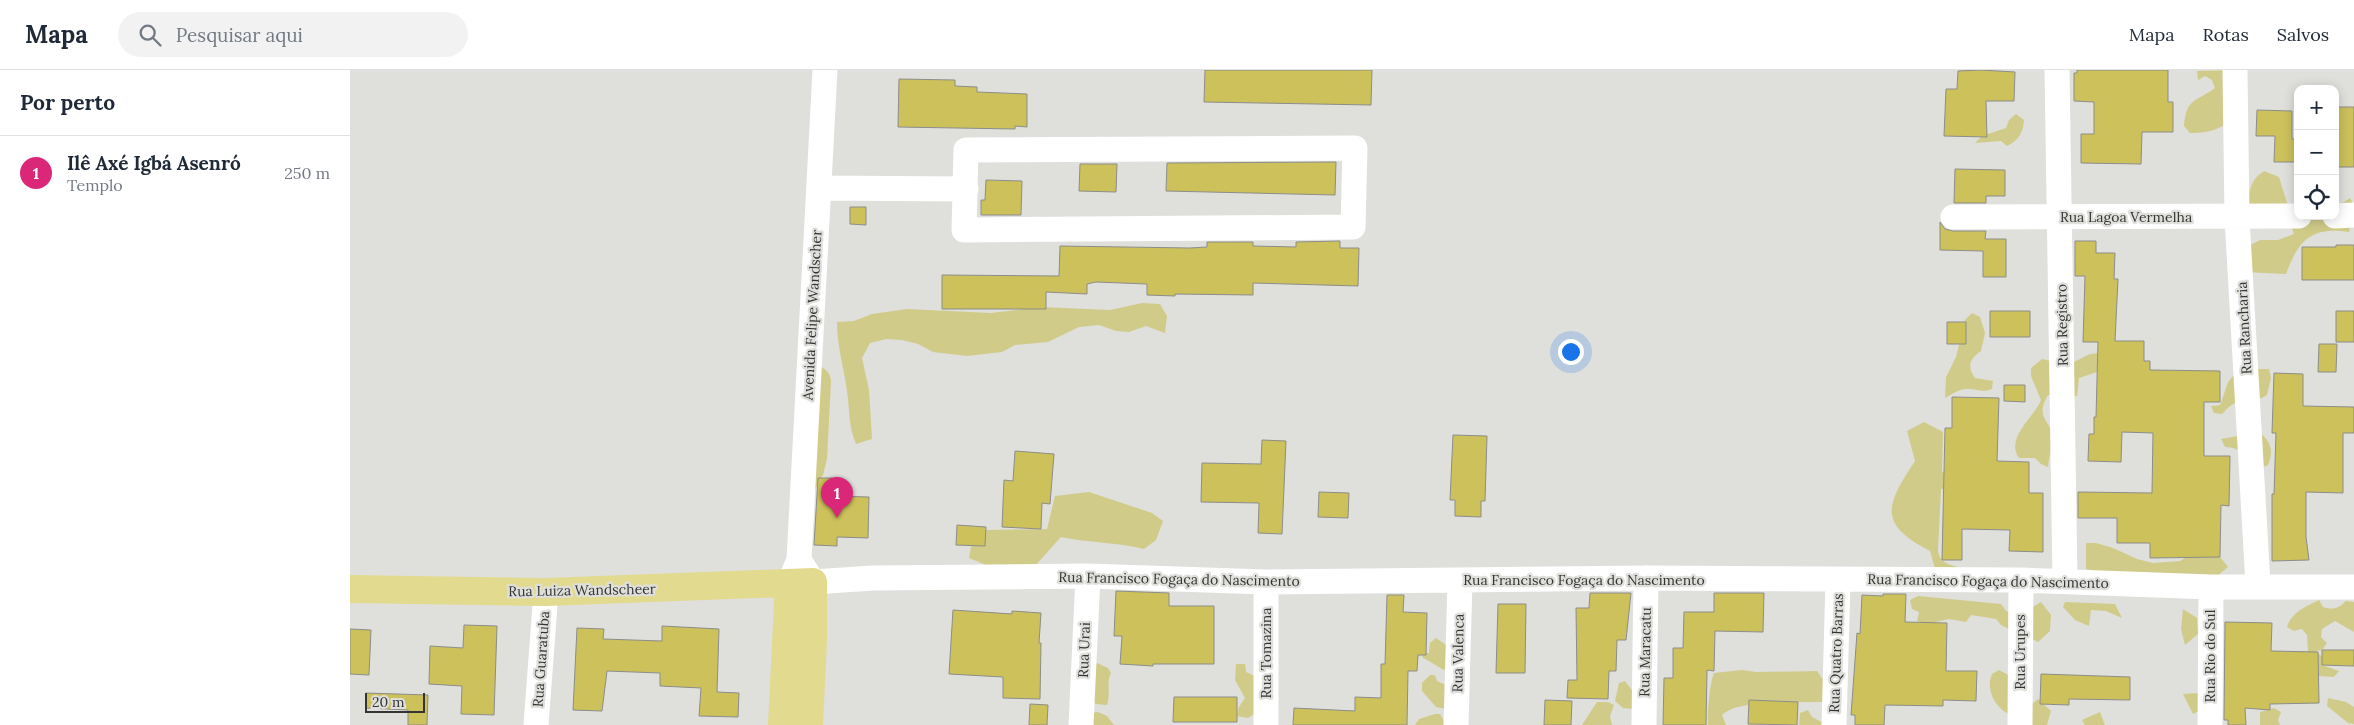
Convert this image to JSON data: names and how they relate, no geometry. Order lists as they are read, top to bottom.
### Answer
{
  "streets": {
    "main road": ["Avenida Felipe Wandscher", "Rua Luiza Wandscheer"],
    "street": [
      "Rua Lagoa Vermelha",
      "Rua Registro",
      "Rua Rancharia",
      "Rua Francisco Fogaça do Nascimento",
      "Rua Urai",
      "Rua Maracatu",
      "Rua Urupes",
      "Rua Tomazina",
      "Rua Valenca",
      "Rua Quatro Barras",
      "Rua Rio do Sul",
      "Rua Guaratuba"
    ]
  },
  "crossings": [
    ["Rua Lagoa Vermelha", "Rua Registro"],
    ["Rua Lagoa Vermelha", "Rua Rancharia"],
    ["Avenida Felipe Wandscher", "Rua Francisco Fogaça do Nascimento"],
    ["Avenida Felipe Wandscher", "Rua Luiza Wandscheer"],
    ["Rua Registro", "Rua Francisco Fogaça do Nascimento"],
    ["Rua Rancharia", "Rua Francisco Fogaça do Nascimento"],
    ["Rua Francisco Fogaça do Nascimento", "Rua Luiza Wandscheer"],
    ["Rua Francisco Fogaça do Nascimento", "Rua Urai"],
    ["Rua Francisco Fogaça do Nascimento", "Rua Maracatu"],
    ["Rua Francisco Fogaça do Nascimento", "Rua Urupes"],
    ["Rua Francisco Fogaça do Nascimento", "Rua Tomazina"],
    ["Rua Francisco Fogaça do Nascimento", "Rua Valenca"],
    ["Rua Francisco Fogaça do Nascimento", "Rua Quatro Barras"],
    ["Rua Francisco Fogaça do Nascimento", "Rua Rio do Sul"],
    ["Rua Luiza Wandscheer", "Rua Guaratuba"]
  ],
  "scale_bar": "20 m",
  "page": {
    "header": "Mapa",
    "search": "Pesquisar aqui",
    "nav": ["Mapa", "Rotas", "Salvos"],
    "heading": "Por perto",
    "map_buttons": ["+", "−"],
    "list": [
      {
        "mark": "1",
        "name": "Ilê Axé Igbá Asenró",
        "note": "Templo",
        "value": "250 m"
      }
    ],
    "pins": "1",
    "scale": "20 m"
  }
}
